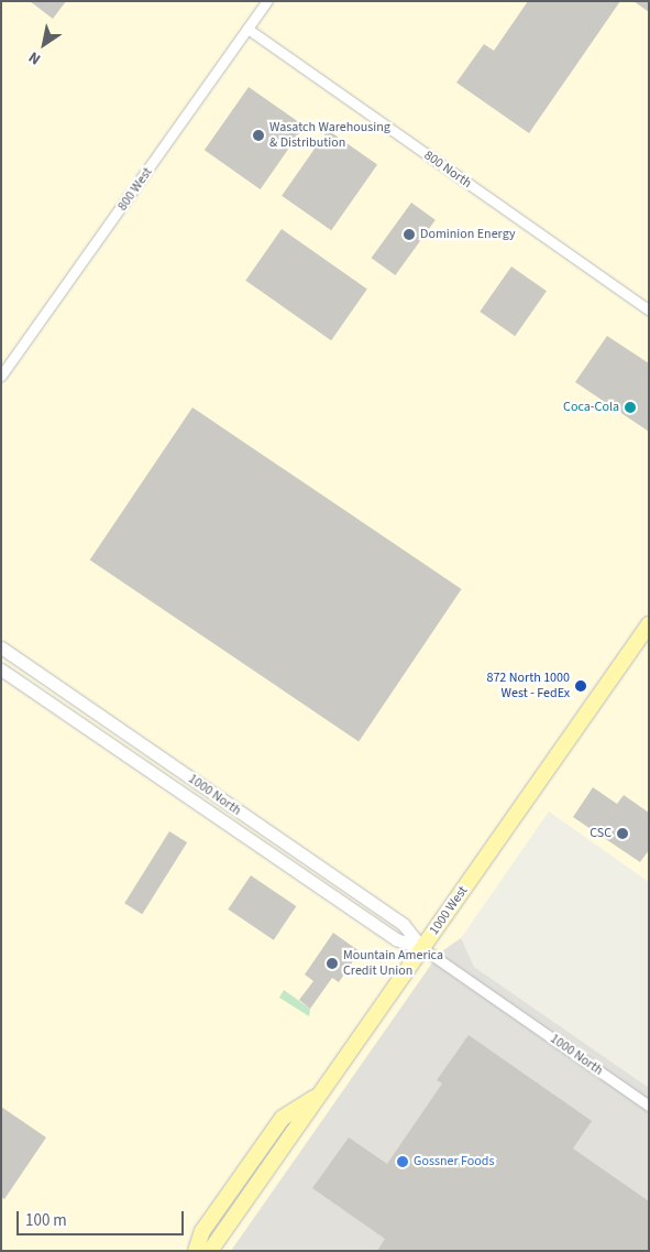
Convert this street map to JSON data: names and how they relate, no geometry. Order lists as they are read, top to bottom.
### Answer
{
  "streets": {
    "main road": ["1000 West"],
    "street": ["800 North", "800 West", "1000 North"]
  },
  "crossings": [
    ["800 North", "800 West"],
    ["1000 North", "1000 West"]
  ],
  "places": [
    "Wasatch Warehousing & Distribution",
    "Dominion Energy",
    "Coca-Cola",
    "872 North 1000 West - FedEx",
    "CSC",
    "Mountain America Credit Union",
    "Gossner Foods"
  ],
  "scale_bar": "100 m",
  "north": "bottom left"
}
